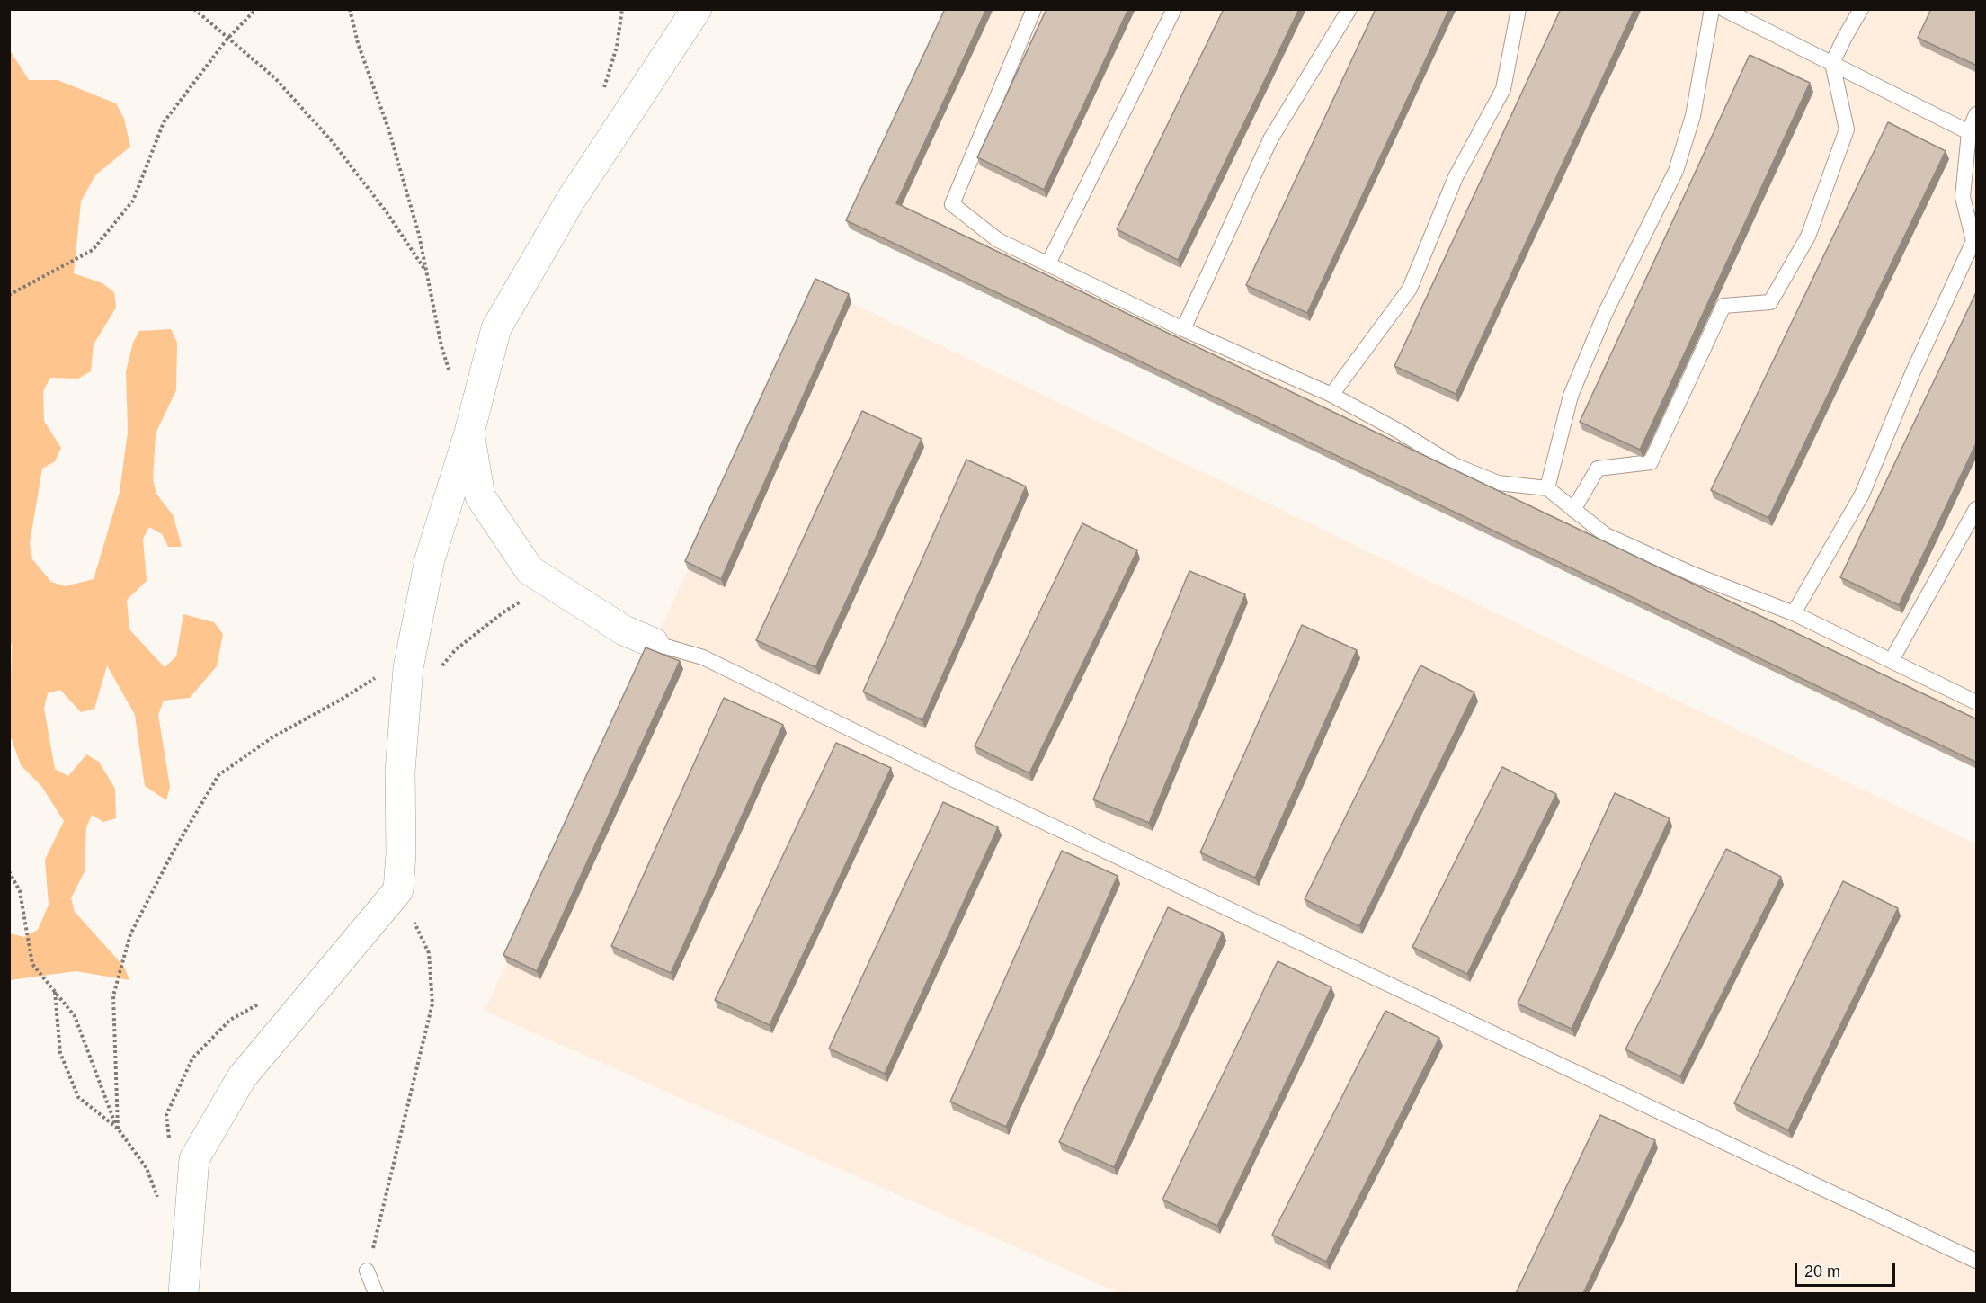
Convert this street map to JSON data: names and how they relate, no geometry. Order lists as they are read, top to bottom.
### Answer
{
  "scale_bar": "20 m"
}
